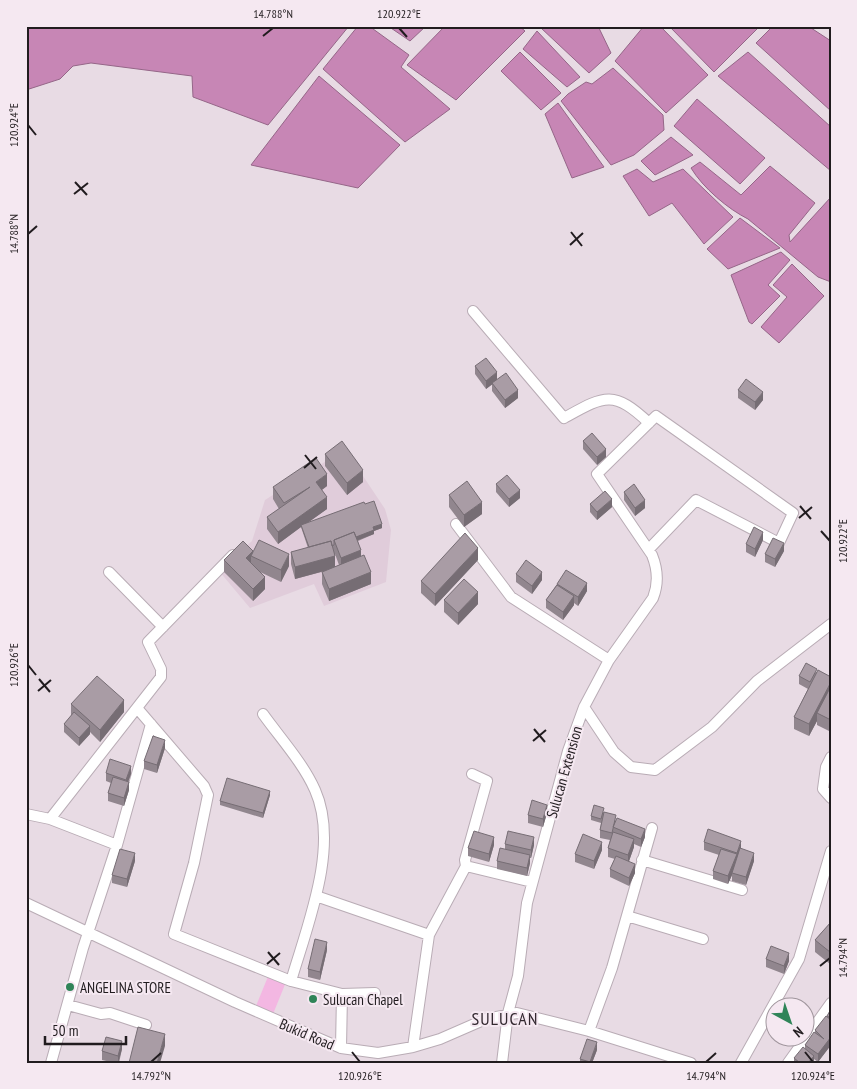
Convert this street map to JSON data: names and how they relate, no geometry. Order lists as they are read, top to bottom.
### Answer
{
  "streets": {
    "street": ["Sulucan Extension", "Bukid Road"]
  },
  "crossings": [
    ["Sulucan Extension", "Bukid Road"]
  ],
  "districts": ["SULUCAN"],
  "places": ["ANGELINA STORE", "Sulucan Chapel"],
  "scale_bar": "50 m",
  "north": "bottom right",
  "coordinates": [
    "14.788°N",
    "120.922°E",
    "120.924°E",
    "120.926°E",
    "14.794°N",
    "14.792°N"
  ]
}
